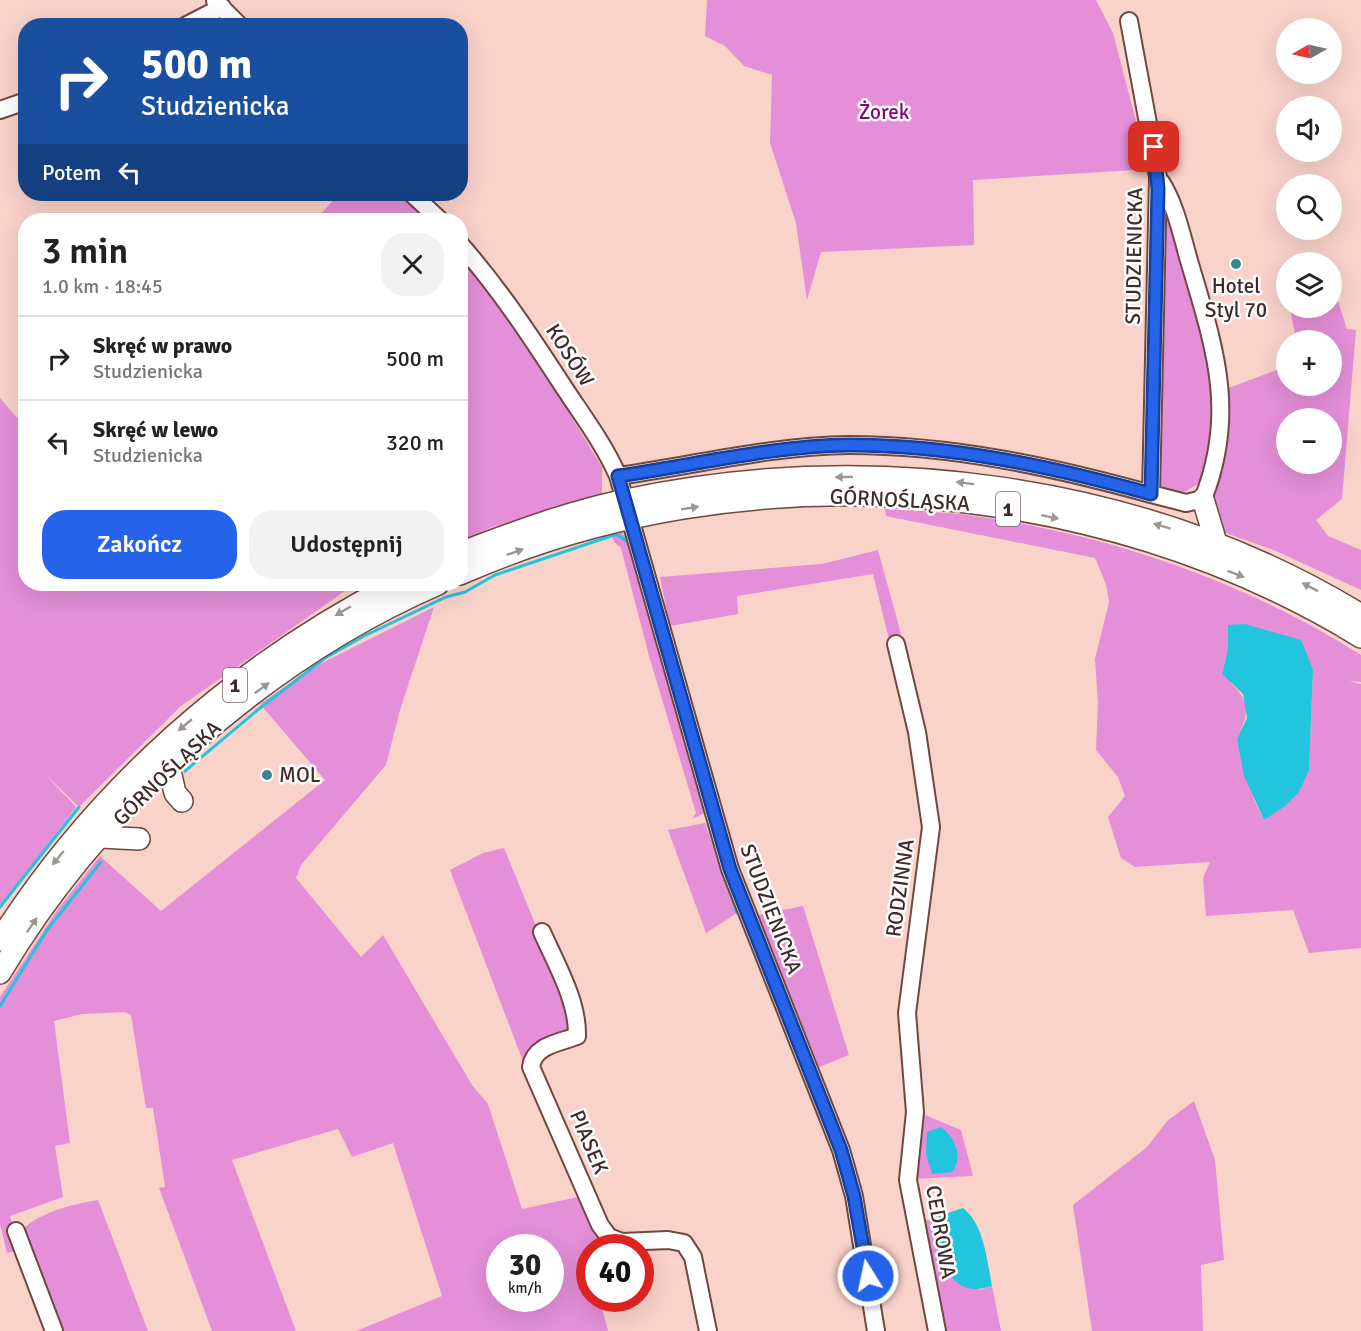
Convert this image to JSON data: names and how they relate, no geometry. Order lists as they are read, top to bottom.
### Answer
{
  "streets": {
    "main road": ["GÓRNOŚLĄSKA", "1"],
    "street": [
      "STUDZIENICKA",
      "KOSÓW",
      "RODZINNA",
      "PIASEK",
      "CEDROWA"
    ]
  },
  "crossings": [
    ["STUDZIENICKA", "KOSÓW"],
    ["STUDZIENICKA", "GÓRNOŚLĄSKA"],
    ["KOSÓW", "GÓRNOŚLĄSKA"],
    ["RODZINNA", "CEDROWA"]
  ],
  "parks": ["Żorek"],
  "places": ["Hotel Styl 70", "MOL"],
  "north": "left",
  "page": {
    "map_buttons": ["+", "−"],
    "turn": ["500 m", "Studzienicka"],
    "then": "Potem",
    "heading": ["3 min", "1.0 km · 18:45"],
    "list": [
      {
        "name": "Skręć w prawo",
        "note": "Studzienicka",
        "value": "500 m"
      },
      {
        "name": "Skręć w lewo",
        "note": "Studzienicka",
        "value": "320 m"
      }
    ],
    "buttons": ["Zakończ", "Udostępnij"],
    "speed": "30 km/h",
    "limit": "40"
  }
}
